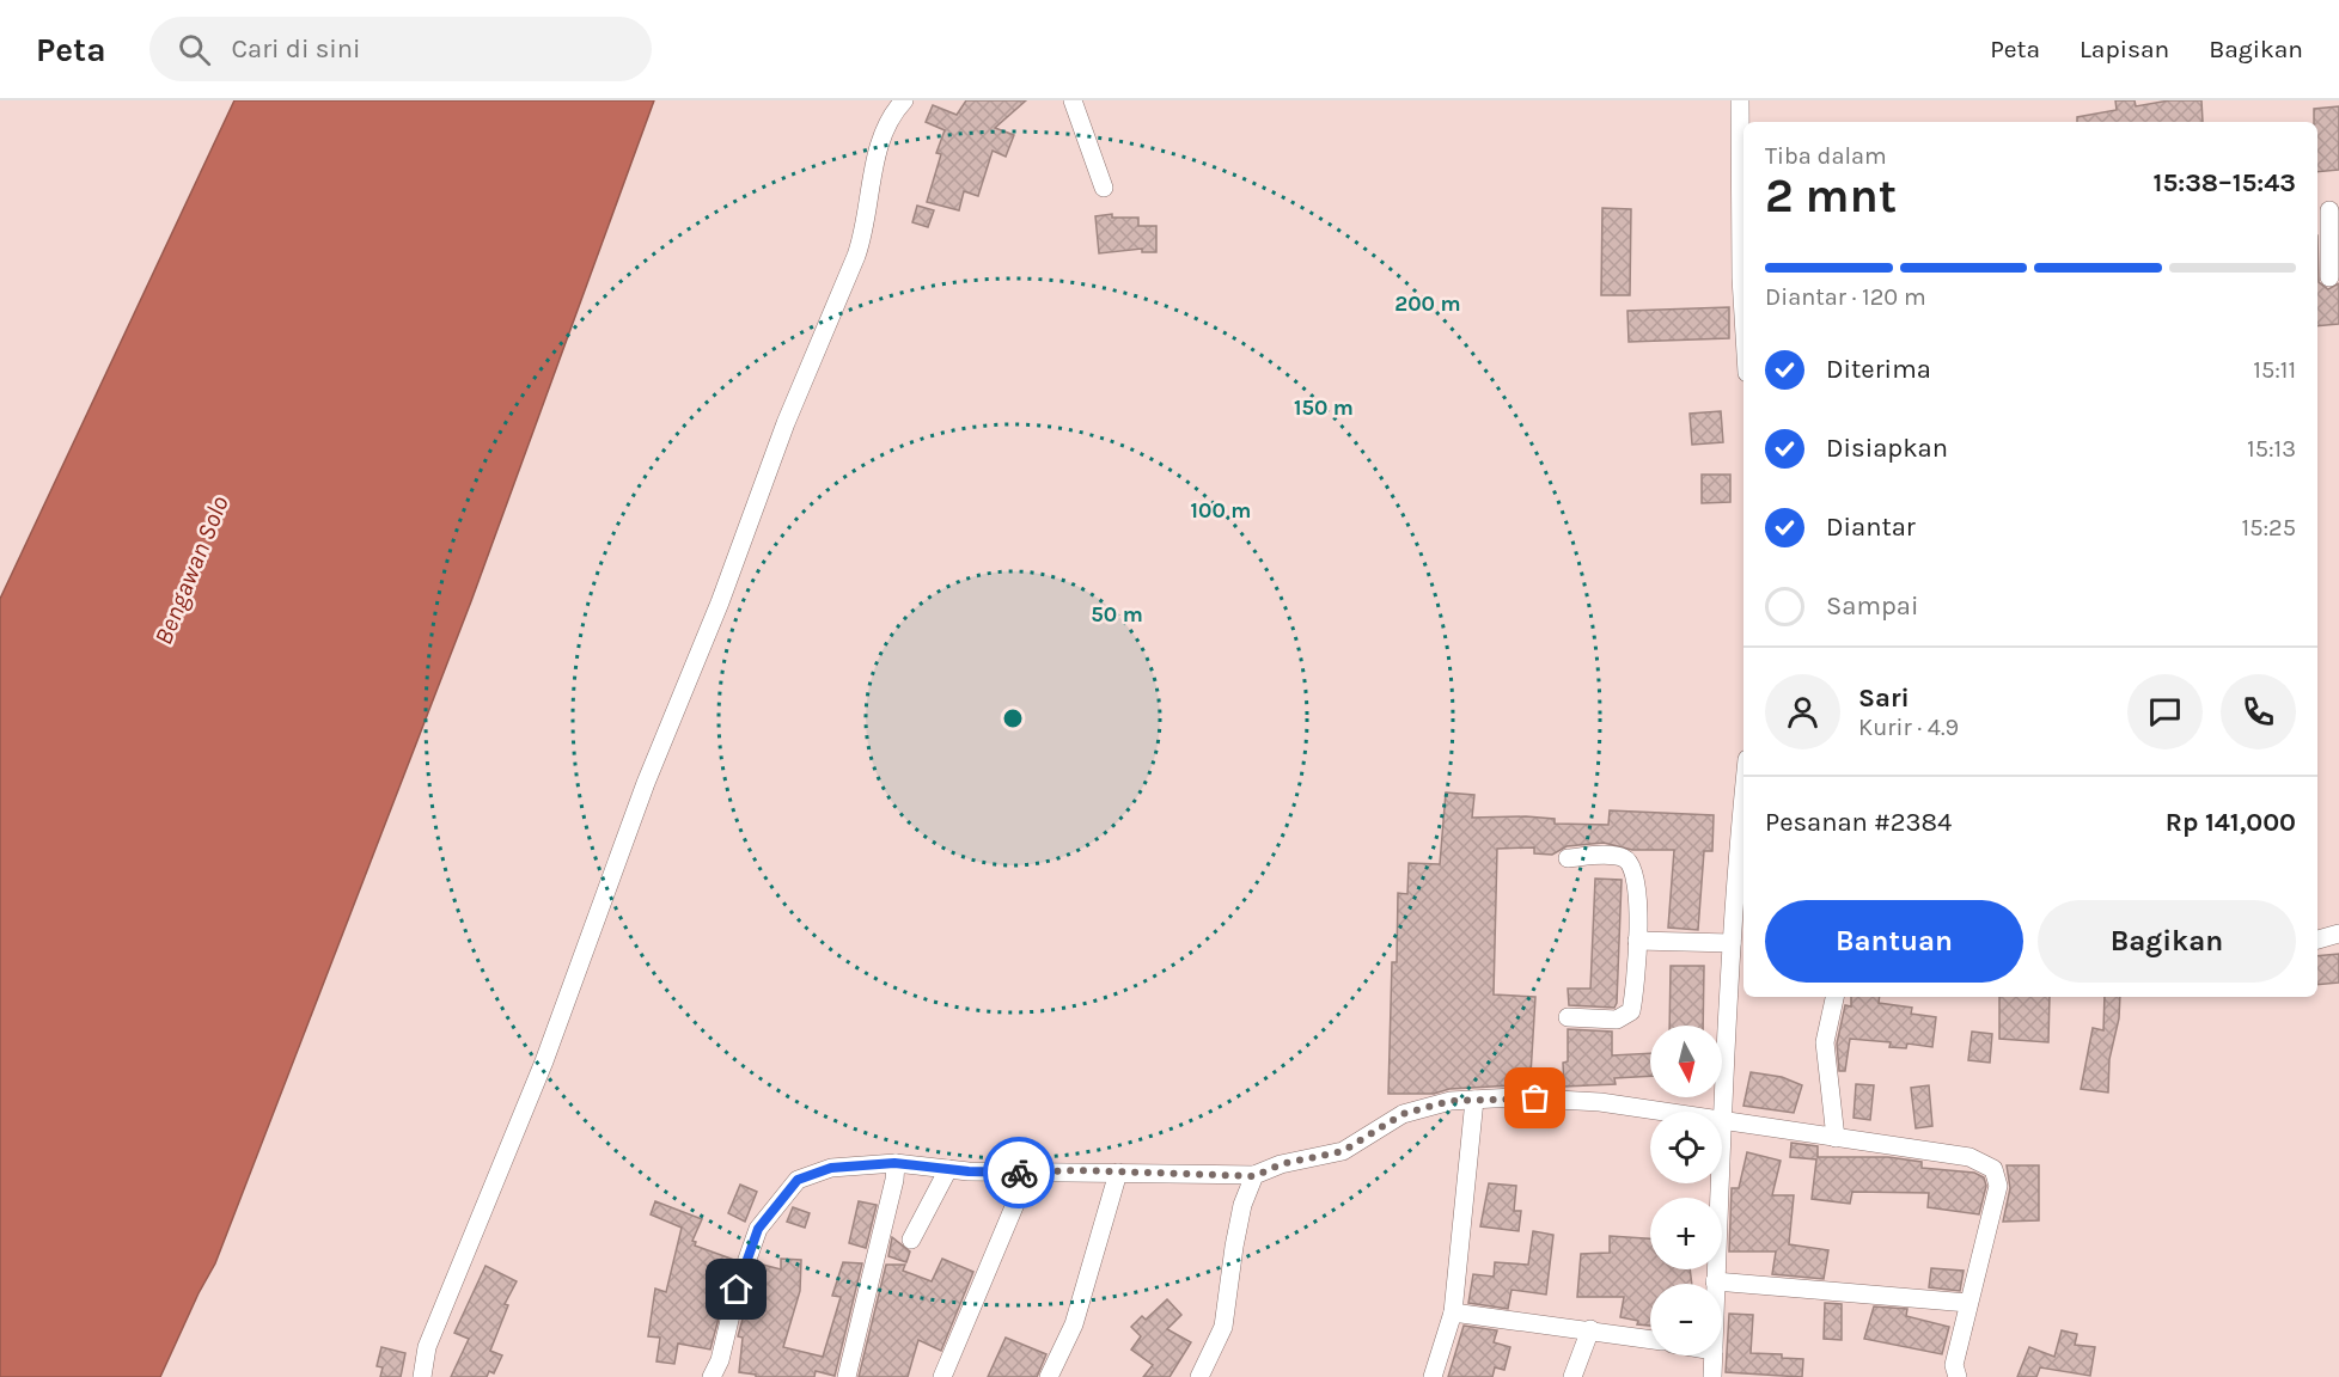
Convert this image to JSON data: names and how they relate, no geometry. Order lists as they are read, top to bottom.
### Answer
{
  "water": ["Bengawan Solo"],
  "north": "bottom",
  "page": {
    "header": "Peta",
    "search": "Cari di sini",
    "nav": ["Peta", "Lapisan", "Bagikan"],
    "heading": ["2 mnt", "Tiba dalam", "15:38–15:43"],
    "panel": [
      "Sari",
      "Kurir · 4.9",
      "Pesanan #2384",
      "Rp 141,000"
    ],
    "bar": "Diantar · 120 m",
    "list": [
      ["Diterima", "15:11"],
      ["Disiapkan", "15:13"],
      ["Diantar", "15:25"],
      "Sampai"
    ],
    "buttons": ["Bantuan", "Bagikan"],
    "map_buttons": ["+", "−"]
  },
  "rings": [
    "200 m",
    "150 m",
    "100 m",
    "50 m"
  ]
}
